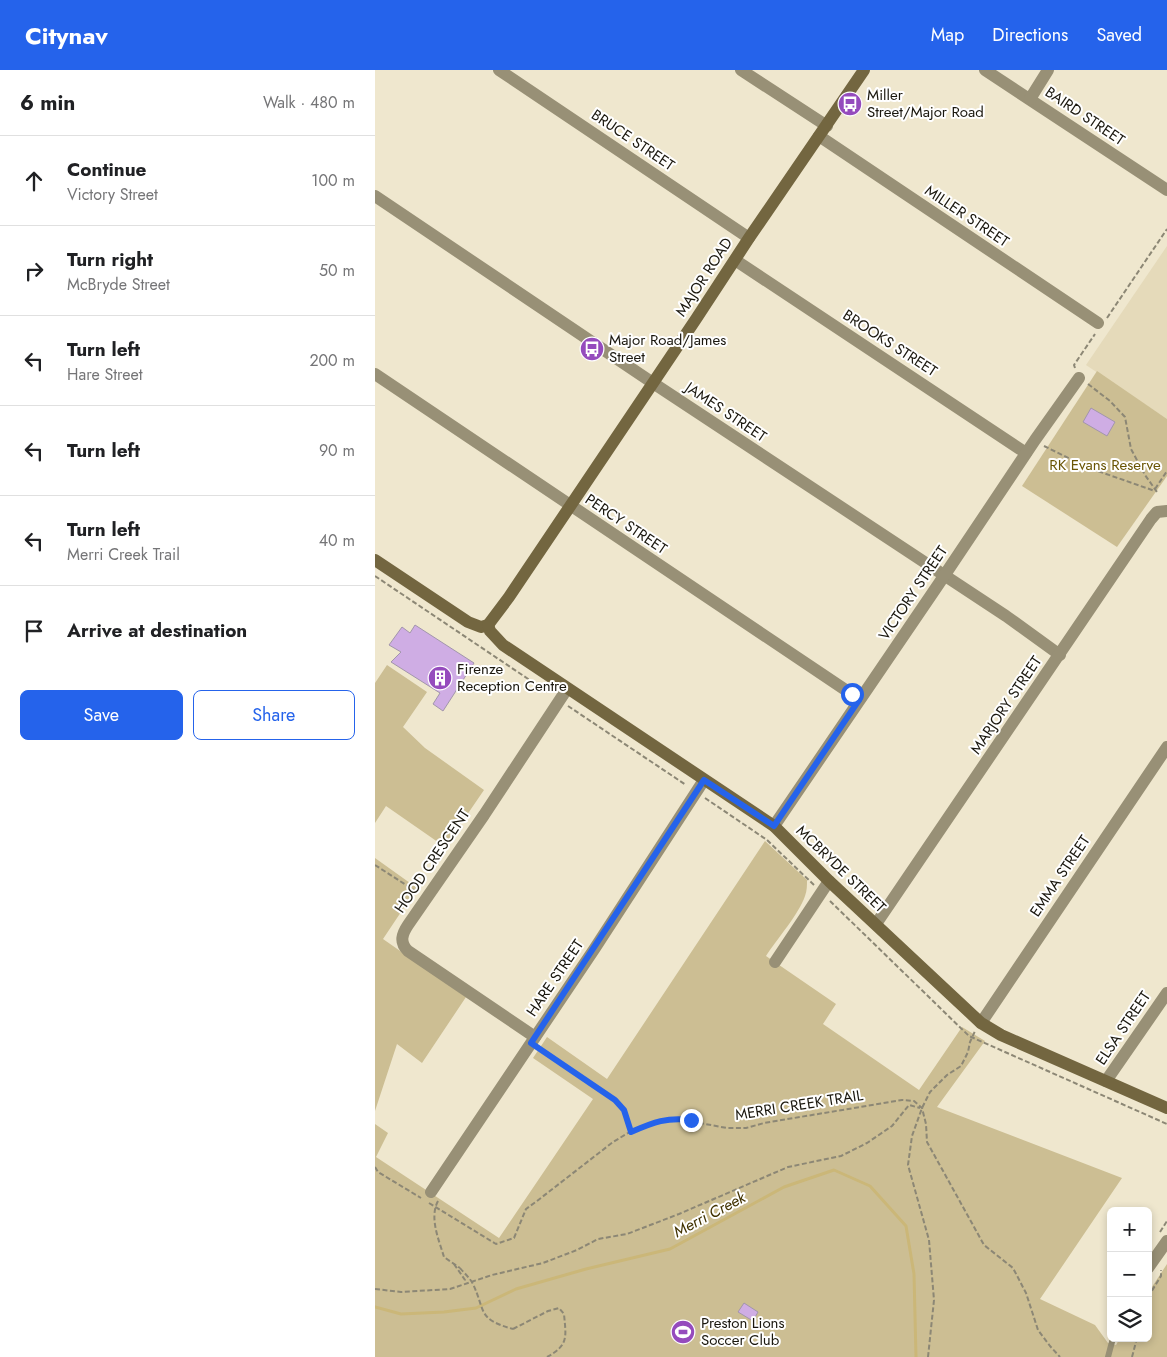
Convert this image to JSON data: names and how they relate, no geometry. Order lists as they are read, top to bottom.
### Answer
{
  "streets": {
    "street": [
      "BAIRD STREET",
      "BRUCE STREET",
      "MILLER STREET",
      "MAJOR ROAD",
      "BROOKS STREET",
      "JAMES STREET",
      "PERCY STREET",
      "VICTORY STREET",
      "MARJORY STREET",
      "HOOD CRESCENT",
      "MCBRYDE STREET",
      "EMMA STREET",
      "HARE STREET",
      "ELSA STREET"
    ],
    "path": ["MERRI CREEK TRAIL"]
  },
  "crossings": [
    ["BRUCE STREET", "MAJOR ROAD"],
    ["MILLER STREET", "MAJOR ROAD"],
    ["MAJOR ROAD", "BROOKS STREET"],
    ["MAJOR ROAD", "JAMES STREET"],
    ["MAJOR ROAD", "PERCY STREET"],
    ["MAJOR ROAD", "MCBRYDE STREET"],
    ["BROOKS STREET", "VICTORY STREET"],
    ["JAMES STREET", "VICTORY STREET"],
    ["JAMES STREET", "MARJORY STREET"],
    ["PERCY STREET", "VICTORY STREET"],
    ["VICTORY STREET", "MCBRYDE STREET"],
    ["MARJORY STREET", "MCBRYDE STREET"],
    ["HOOD CRESCENT", "MCBRYDE STREET"],
    ["HOOD CRESCENT", "HARE STREET"],
    ["MCBRYDE STREET", "EMMA STREET"],
    ["MCBRYDE STREET", "HARE STREET"],
    ["MCBRYDE STREET", "ELSA STREET"]
  ],
  "water": ["Merri Creek"],
  "parks": ["RK Evans Reserve"],
  "places": {
    "bus stop": ["Miller Street/Major Road", "Major Road/James Street"],
    "building": ["Firenze Reception Centre"],
    "sports": ["Preston Lions Soccer Club"]
  },
  "page": {
    "header": "Citynav",
    "nav": ["Map", "Directions", "Saved"],
    "heading": ["6 min", "Walk · 480 m"],
    "list": [
      ["Continue", "Victory Street", "100 m"],
      ["Turn right", "McBryde Street", "50 m"],
      ["Turn left", "Hare Street", "200 m"],
      ["Turn left", "90 m"],
      ["Turn left", "Merri Creek Trail", "40 m"],
      "Arrive at destination"
    ],
    "buttons": ["Save", "Share"],
    "map_buttons": ["+", "−"]
  }
}
